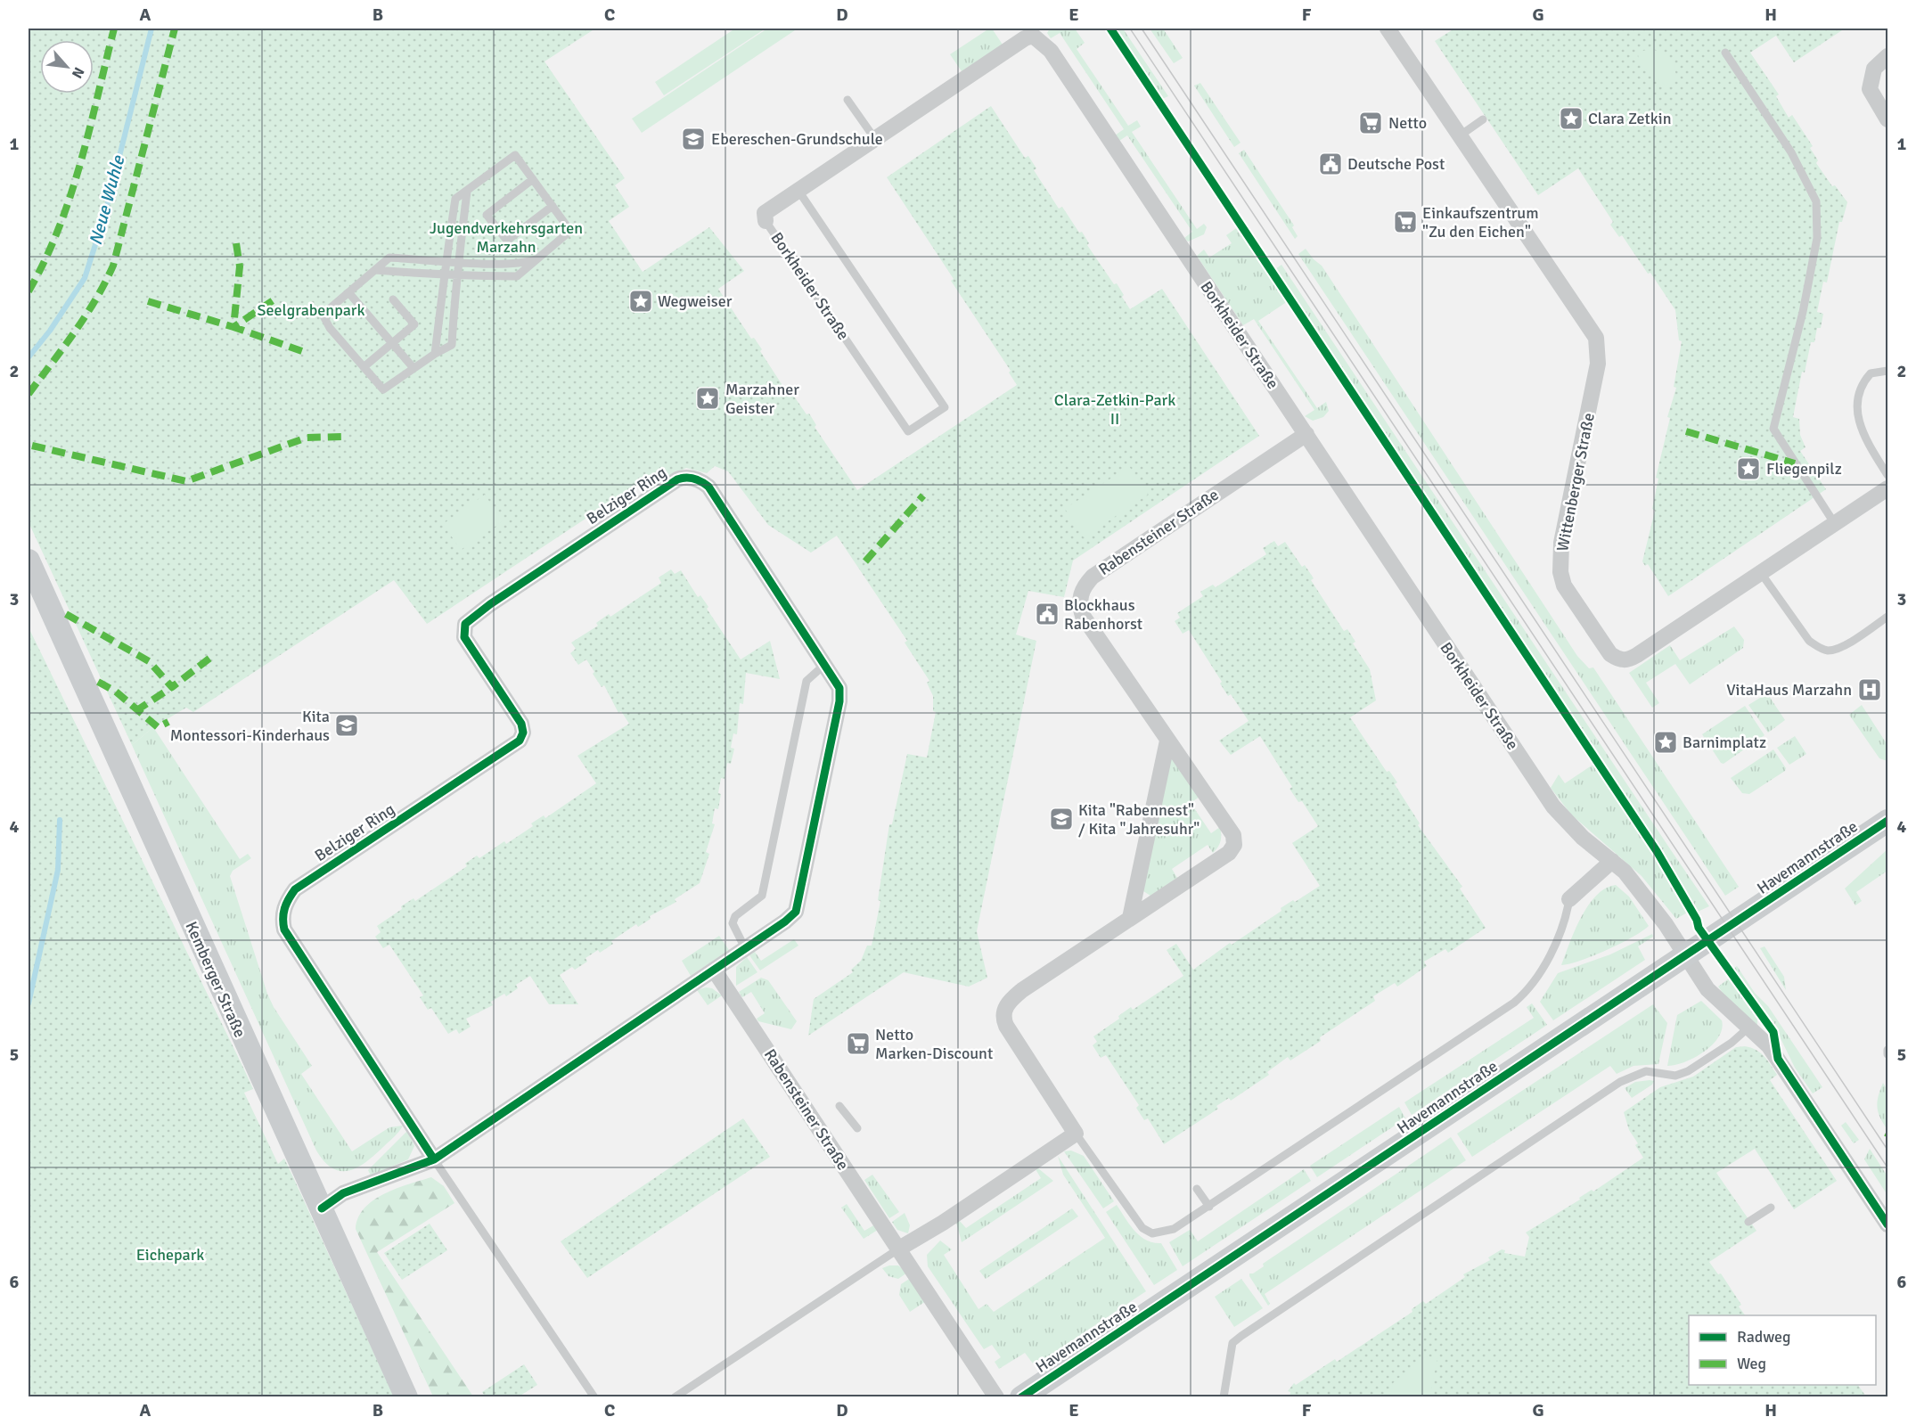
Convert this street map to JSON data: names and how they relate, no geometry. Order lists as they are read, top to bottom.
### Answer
{
  "streets": {
    "main road": ["Havemannstraße", "Kemberger Straße"],
    "street": [
      "Borkheider Straße",
      "Wittenberger Straße",
      "Belziger Ring",
      "Rabensteiner Straße"
    ]
  },
  "crossings": [
    ["Borkheider Straße", "Rabensteiner Straße"],
    ["Belziger Ring", "Rabensteiner Straße"],
    ["Belziger Ring", "Kemberger Straße"]
  ],
  "water": ["Neue Wuhle"],
  "parks": [
    "Jugendverkehrsgarten Marzahn",
    "Seelgrabenpark",
    "Clara-Zetkin-Park II",
    "Eichepark"
  ],
  "places": {
    "place": [
      "Clara Zetkin",
      "Wegweiser",
      "Marzahner Geister",
      "Fliegenpilz",
      "Barnimplatz"
    ],
    "supermarket": ["Netto", "Einkaufszentrum \"Zu den Eichen\"", "Netto Marken-Discount"],
    "school or university": ["Ebereschen-Grundschule", "Kita Montessori-Kinderhaus", "Kita \"Rabennest\" / Kita \"Jahresuhr\""],
    "public building": ["Deutsche Post", "Blockhaus Rabenhorst"],
    "hospital": ["VitaHaus Marzahn"]
  },
  "legend": ["Radweg", "Weg"],
  "north": "bottom right",
  "grid": {
    "columns": [
      "A",
      "B",
      "C",
      "D",
      "E",
      "F",
      "G",
      "H"
    ],
    "rows": [
      "1",
      "2",
      "3",
      "4",
      "5",
      "6"
    ]
  }
}
